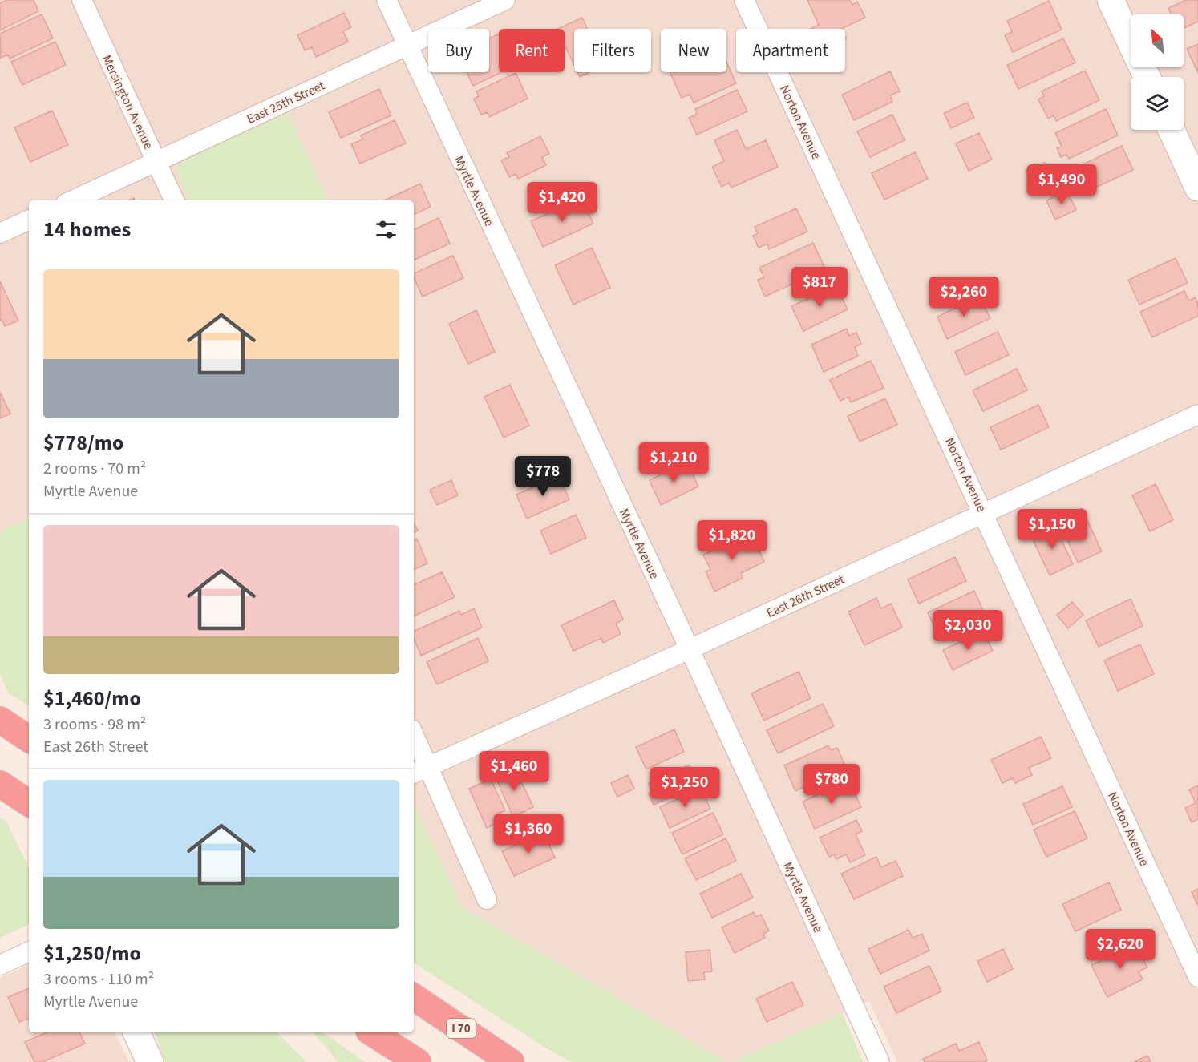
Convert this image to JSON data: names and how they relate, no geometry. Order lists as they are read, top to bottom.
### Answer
{
  "streets": {
    "highway": ["I 70"],
    "street": [
      "Mersington Avenue",
      "East 25th Street",
      "Norton Avenue",
      "Myrtle Avenue",
      "East 26th Street"
    ]
  },
  "crossings": [
    ["Mersington Avenue", "East 25th Street"],
    ["East 25th Street", "Myrtle Avenue"],
    ["Norton Avenue", "East 26th Street"],
    ["Myrtle Avenue", "East 26th Street"]
  ],
  "north": "top left",
  "page": {
    "chip": [
      "Buy",
      "Rent",
      "Filters",
      "New",
      "Apartment"
    ],
    "price": [
      "$1,490",
      "$1,420",
      "$817",
      "$2,260",
      "$1,210",
      "$778",
      "$1,150",
      "$1,820",
      "$2,030",
      "$1,460",
      "$780",
      "$1,250",
      "$1,360",
      "$2,620"
    ],
    "heading": "14 homes",
    "list": [
      {
        "name": "$778/mo",
        "note": "2 rooms · 70 m² · Myrtle Avenue"
      },
      {
        "name": "$1,460/mo",
        "note": "3 rooms · 98 m² · East 26th Street"
      },
      {
        "name": "$1,250/mo",
        "note": "3 rooms · 110 m² · Myrtle Avenue"
      }
    ]
  }
}
